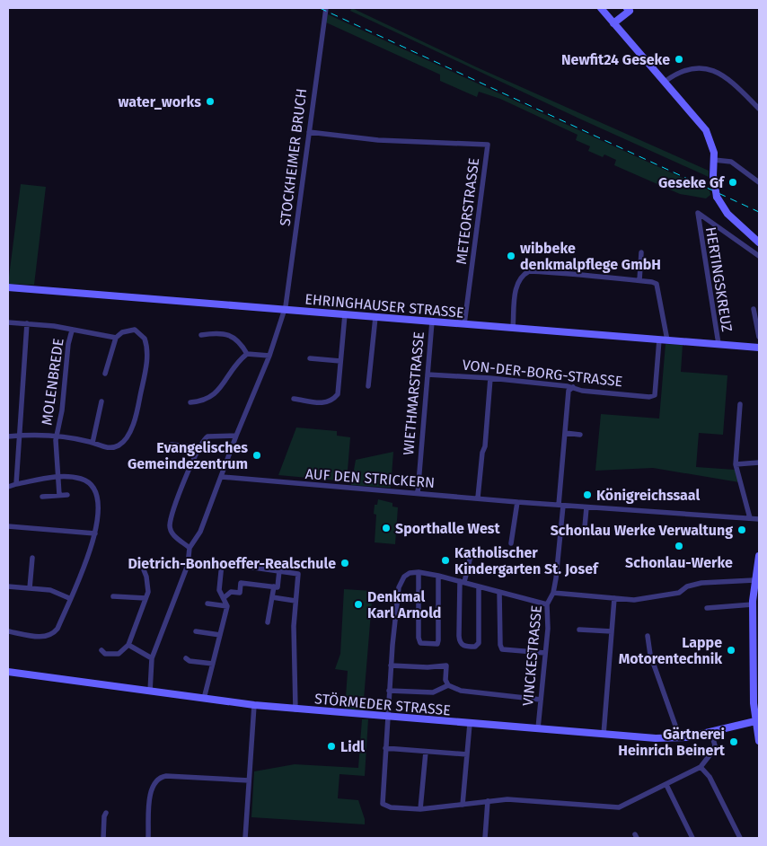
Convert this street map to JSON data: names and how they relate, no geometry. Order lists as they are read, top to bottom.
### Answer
{
  "streets": {
    "main road": ["EHRINGHAUSER STRASSE", "STÖRMEDER STRASSE"],
    "street": [
      "STOCKHEIMER BRUCH",
      "METEORSTRASSE",
      "HERTINGSKREUZ",
      "VON-DER-BORG-STRASSE",
      "MOLENBREDE",
      "WIETHMARSTRASSE",
      "AUF DEN STRICKERN",
      "VINCKESTRASSE"
    ]
  },
  "crossings": [
    ["STOCKHEIMER BRUCH", "METEORSTRASSE"],
    ["STOCKHEIMER BRUCH", "EHRINGHAUSER STRASSE"],
    ["STOCKHEIMER BRUCH", "AUF DEN STRICKERN"],
    ["METEORSTRASSE", "EHRINGHAUSER STRASSE"],
    ["HERTINGSKREUZ", "EHRINGHAUSER STRASSE"],
    ["EHRINGHAUSER STRASSE", "VON-DER-BORG-STRASSE"],
    ["EHRINGHAUSER STRASSE", "WIETHMARSTRASSE"],
    ["VON-DER-BORG-STRASSE", "WIETHMARSTRASSE"],
    ["VON-DER-BORG-STRASSE", "VINCKESTRASSE"],
    ["WIETHMARSTRASSE", "AUF DEN STRICKERN"],
    ["AUF DEN STRICKERN", "VINCKESTRASSE"],
    ["VINCKESTRASSE", "STÖRMEDER STRASSE"]
  ],
  "places": [
    "Newfit24 Geseke",
    "water_works",
    "Geseke Gf",
    "wibbeke denkmalpflege GmbH",
    "Evangelisches Gemeindezentrum",
    "Königreichssaal",
    "Sporthalle West",
    "Schonlau Werke Verwaltung",
    "Schonlau-Werke",
    "Katholischer Kindergarten St. Josef",
    "Dietrich-Bonhoeffer-Realschule",
    "Denkmal Karl Arnold",
    "Lappe Motorentechnik",
    "Gärtnerei Heinrich Beinert",
    "Lidl"
  ]
}
